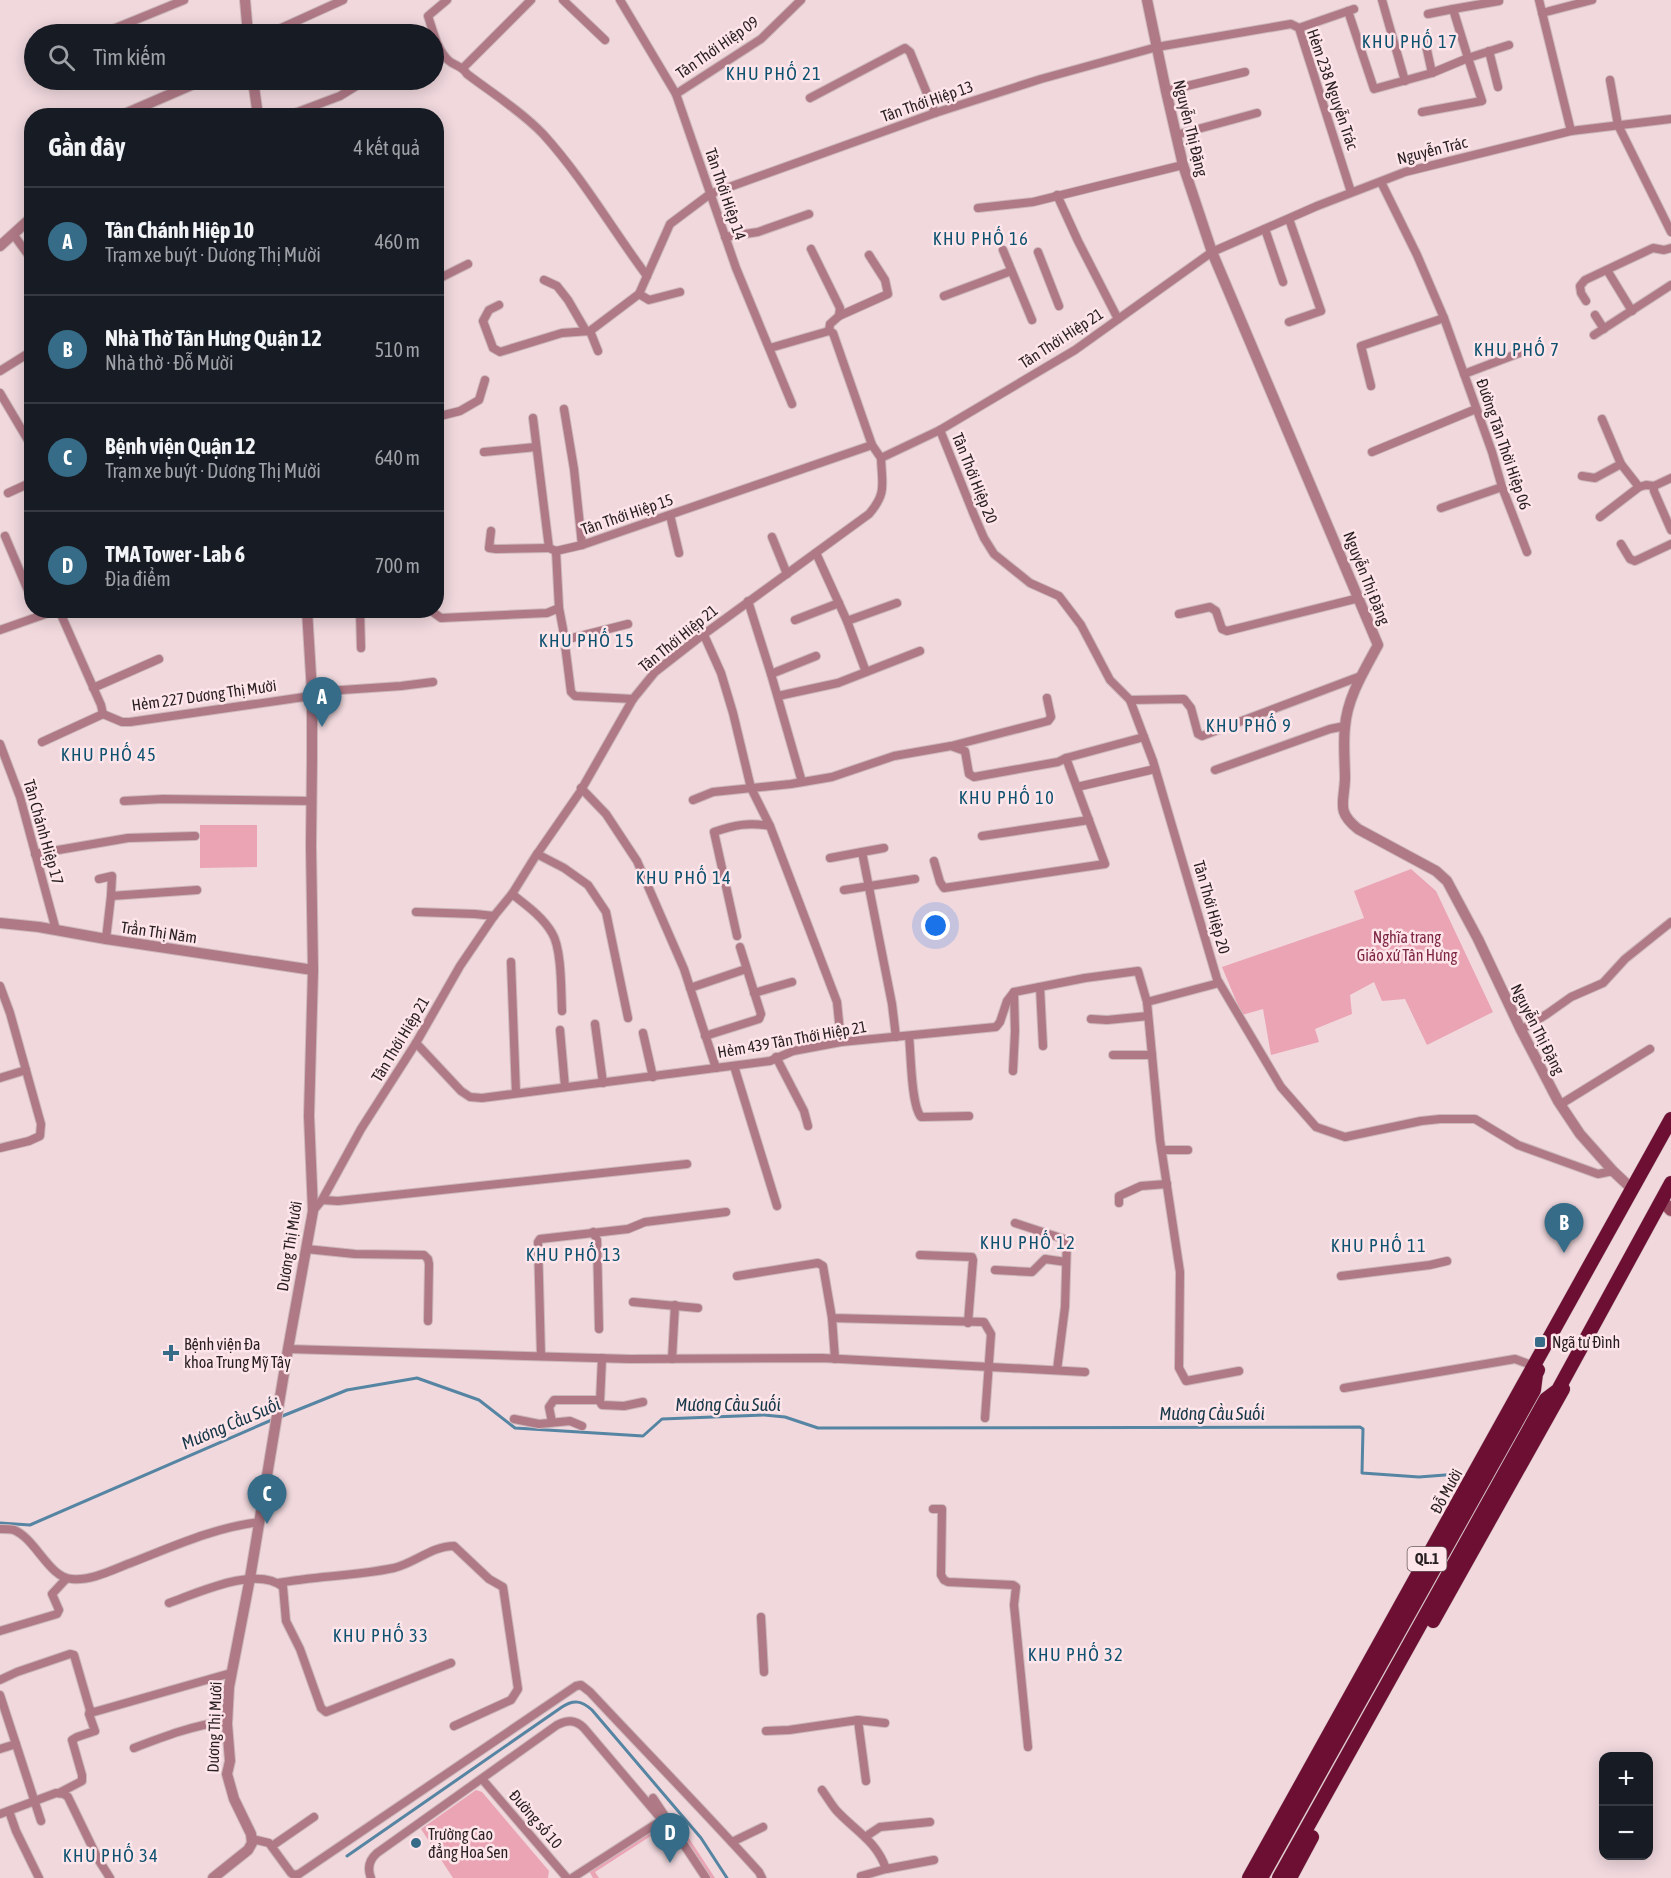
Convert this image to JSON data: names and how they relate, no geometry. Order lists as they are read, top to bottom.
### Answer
{
  "streets": {
    "highway": ["Đỗ Mười", "QL.1"],
    "street": [
      "Tân Thới Hiệp 09",
      "Hẻm 238 Nguyễn Trác",
      "Tân Thới Hiệp 13",
      "Nguyễn Thị Đặng",
      "Nguyễn Trác",
      "Tân Thới Hiệp 14",
      "Tân Thới Hiệp 21",
      "Đường Tân Thời Hiệp 06",
      "Tân Thới Hiệp 20",
      "Tân Thới Hiệp 15",
      "Hẻm 227 Dương Thị Mười",
      "Tân Chánh Hiệp 17",
      "Trần Thị Năm",
      "Hẻm 439 Tân Thới Hiệp 21",
      "Dương Thị Mười",
      "Đường số 10"
    ]
  },
  "crossings": [
    ["Tân Thới Hiệp 09", "Tân Thới Hiệp 14"],
    ["Hẻm 238 Nguyễn Trác", "Tân Thới Hiệp 13"],
    ["Hẻm 238 Nguyễn Trác", "Nguyễn Thị Đặng"],
    ["Hẻm 238 Nguyễn Trác", "Nguyễn Trác"],
    ["Tân Thới Hiệp 13", "Nguyễn Thị Đặng"],
    ["Tân Thới Hiệp 13", "Tân Thới Hiệp 14"],
    ["Nguyễn Thị Đặng", "Nguyễn Trác"],
    ["Nguyễn Thị Đặng", "Tân Thới Hiệp 21"],
    ["Nguyễn Thị Đặng", "Tân Thới Hiệp 20"],
    ["Nguyễn Thị Đặng", "Đỗ Mười"],
    ["Nguyễn Trác", "Tân Thới Hiệp 21"],
    ["Nguyễn Trác", "Đường Tân Thời Hiệp 06"],
    ["Tân Thới Hiệp 21", "Tân Thới Hiệp 20"],
    ["Tân Thới Hiệp 21", "Hẻm 439 Tân Thới Hiệp 21"],
    ["Tân Thới Hiệp 21", "Dương Thị Mười"],
    ["Hẻm 227 Dương Thị Mười", "Dương Thị Mười"],
    ["Tân Chánh Hiệp 17", "Trần Thị Năm"],
    ["Trần Thị Năm", "Dương Thị Mười"]
  ],
  "districts": [
    "KHU PHỐ 17",
    "KHU PHỐ 21",
    "KHU PHỐ 16",
    "KHU PHỐ 7",
    "KHU PHỐ 15",
    "KHU PHỐ 9",
    "KHU PHỐ 45",
    "KHU PHỐ 10",
    "KHU PHỐ 14",
    "KHU PHỐ 12",
    "KHU PHỐ 11",
    "KHU PHỐ 13",
    "KHU PHỐ 33",
    "KHU PHỐ 32",
    "KHU PHỐ 34"
  ],
  "water": ["Mương Cầu Suối"],
  "parks": ["Nghĩa trang Giáo xứ Tân Hưng"],
  "places": {
    "transit": ["Ngã tư Đình"],
    "health": ["Bệnh viện Đa khoa Trung Mỹ Tây"],
    "other": ["Trường Cao đẳng Hoa Sen"]
  },
  "page": {
    "search": "Tìm kiếm",
    "heading": ["Gần đây", "4 kết quả"],
    "list": [
      {
        "mark": "A",
        "name": "Tân Chánh Hiệp 10",
        "note": "Trạm xe buýt · Dương Thị Mười",
        "value": "460 m"
      },
      {
        "mark": "B",
        "name": "Nhà Thờ Tân Hưng Quận 12",
        "note": "Nhà thờ · Đỗ Mười",
        "value": "510 m"
      },
      {
        "mark": "C",
        "name": "Bệnh viện Quận 12",
        "note": "Trạm xe buýt · Dương Thị Mười",
        "value": "640 m"
      },
      {
        "mark": "D",
        "name": "TMA Tower - Lab 6",
        "note": "Địa điểm",
        "value": "700 m"
      }
    ],
    "pins": [
      "A",
      "B",
      "C",
      "D"
    ],
    "map_buttons": ["+", "−"]
  }
}
